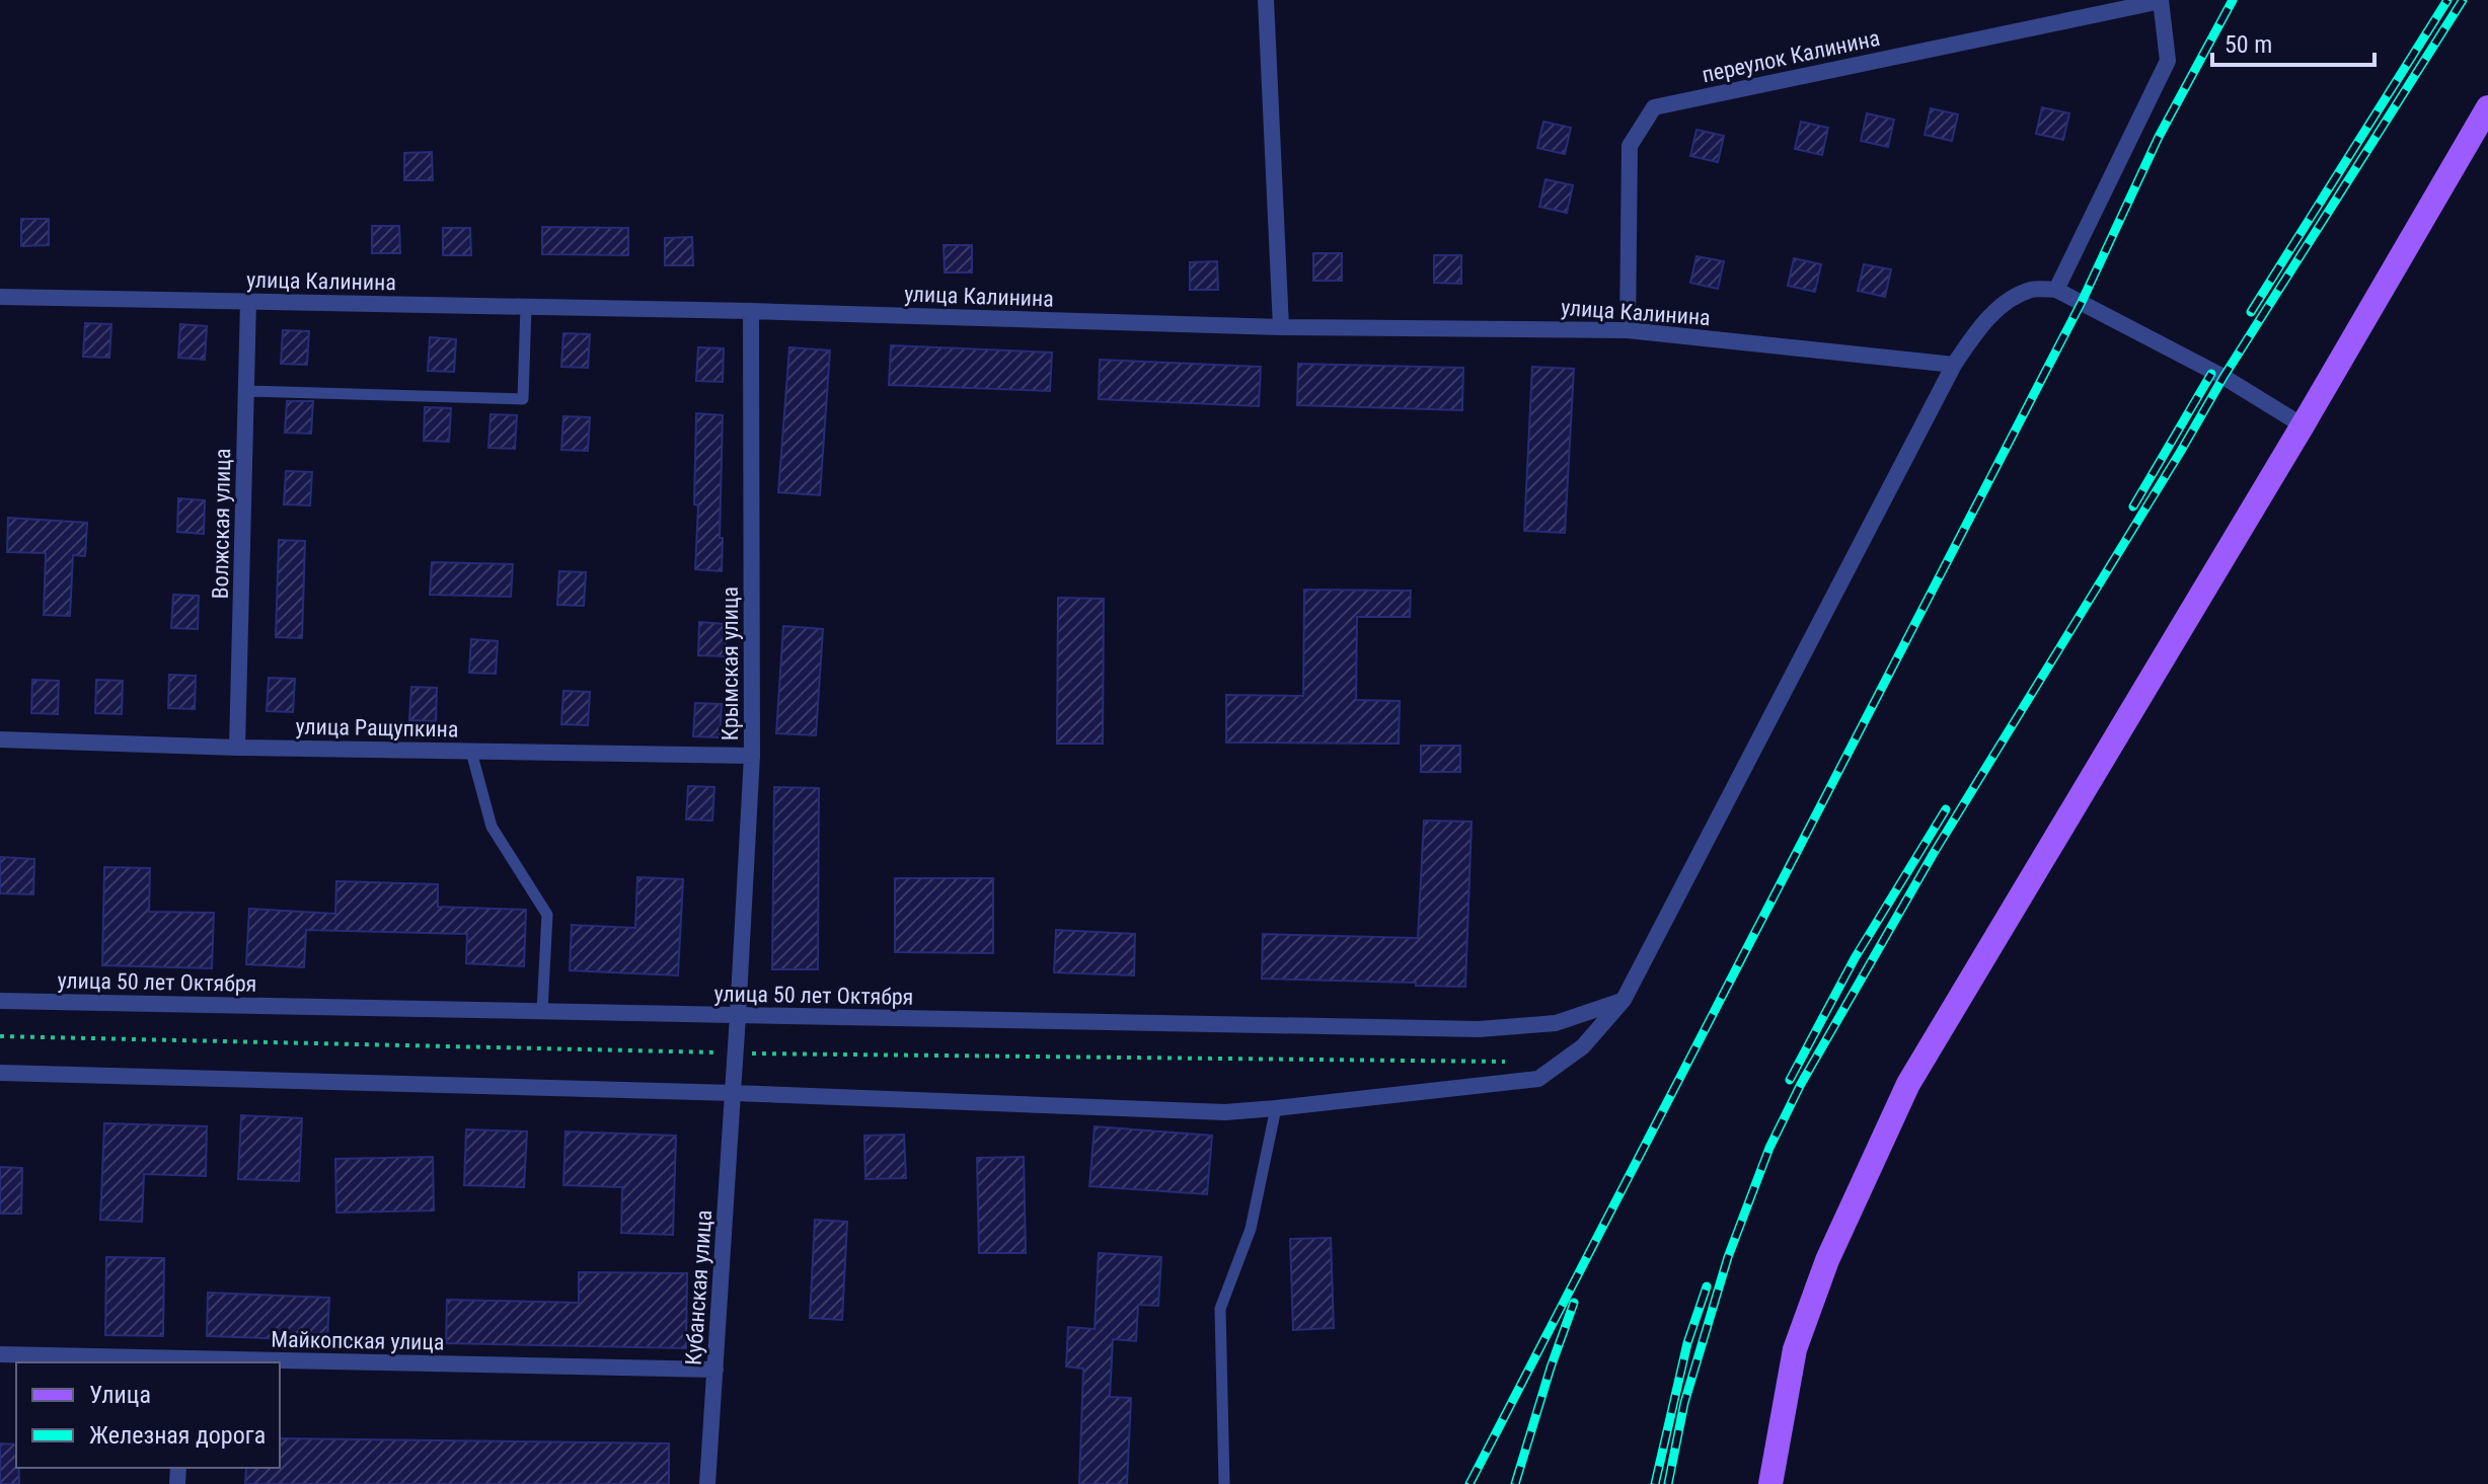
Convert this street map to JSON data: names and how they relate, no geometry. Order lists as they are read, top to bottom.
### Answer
{
  "streets": {
    "street": [
      "переулок Калинина",
      "улица Калинина",
      "Волжская улица",
      "Крымская улица",
      "улица Ращупкина",
      "улица 50 лет Октября",
      "Кубанская улица",
      "Майкопская улица"
    ]
  },
  "crossings": [
    ["переулок Калинина", "улица Калинина"],
    ["улица Калинина", "Волжская улица"],
    ["улица Калинина", "Крымская улица"],
    ["Волжская улица", "улица Ращупкина"],
    ["Крымская улица", "улица Ращупкина"],
    ["Крымская улица", "улица 50 лет Октября"],
    ["Крымская улица", "Кубанская улица"],
    ["Кубанская улица", "Майкопская улица"]
  ],
  "legend": ["Улица", "Железная дорога"],
  "scale_bar": "50 m"
}
